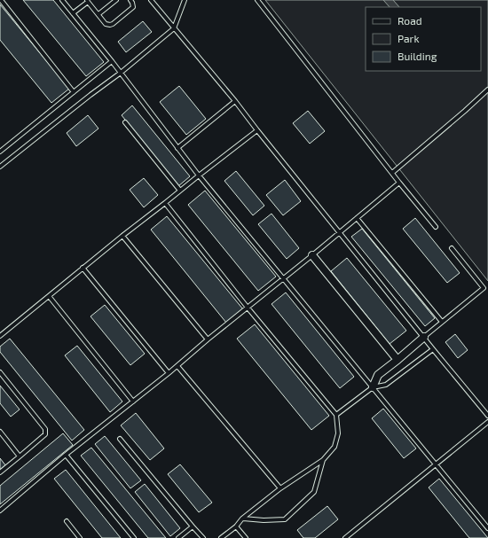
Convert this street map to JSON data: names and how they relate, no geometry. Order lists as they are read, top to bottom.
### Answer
{
  "legend": ["Road", "Park", "Building"]
}
